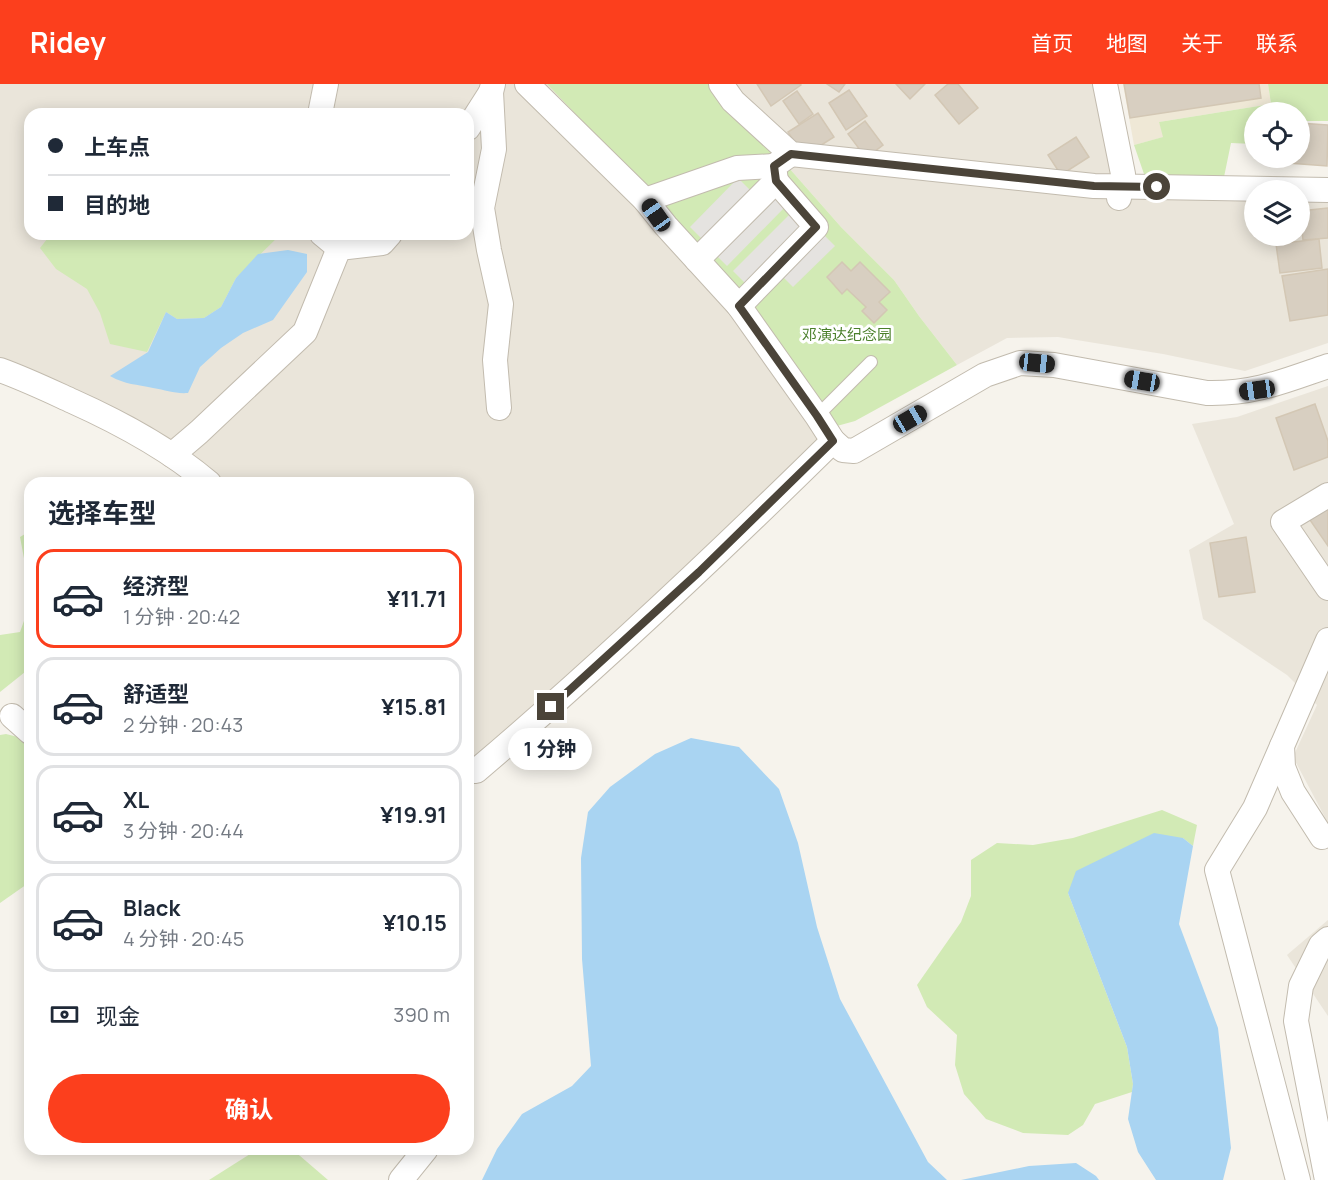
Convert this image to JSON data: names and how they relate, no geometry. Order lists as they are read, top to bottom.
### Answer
{
  "parks": ["邓演达纪念园"],
  "page": {
    "header": "Ridey",
    "nav": [
      "首页",
      "地图",
      "关于",
      "联系"
    ],
    "banner": ["上车点", "目的地"],
    "heading": "选择车型",
    "list": [
      {
        "name": "经济型",
        "note": "1 分钟 · 20:42",
        "value": "¥11.71"
      },
      {
        "name": "舒适型",
        "note": "2 分钟 · 20:43",
        "value": "¥15.81"
      },
      {
        "name": "XL",
        "note": "3 分钟 · 20:44",
        "value": "¥19.91"
      },
      {
        "name": "Black",
        "note": "4 分钟 · 20:45",
        "value": "¥10.15"
      }
    ],
    "bubble": "1 分钟",
    "pay": ["现金", "390 m"],
    "buttons": "确认"
  }
}
